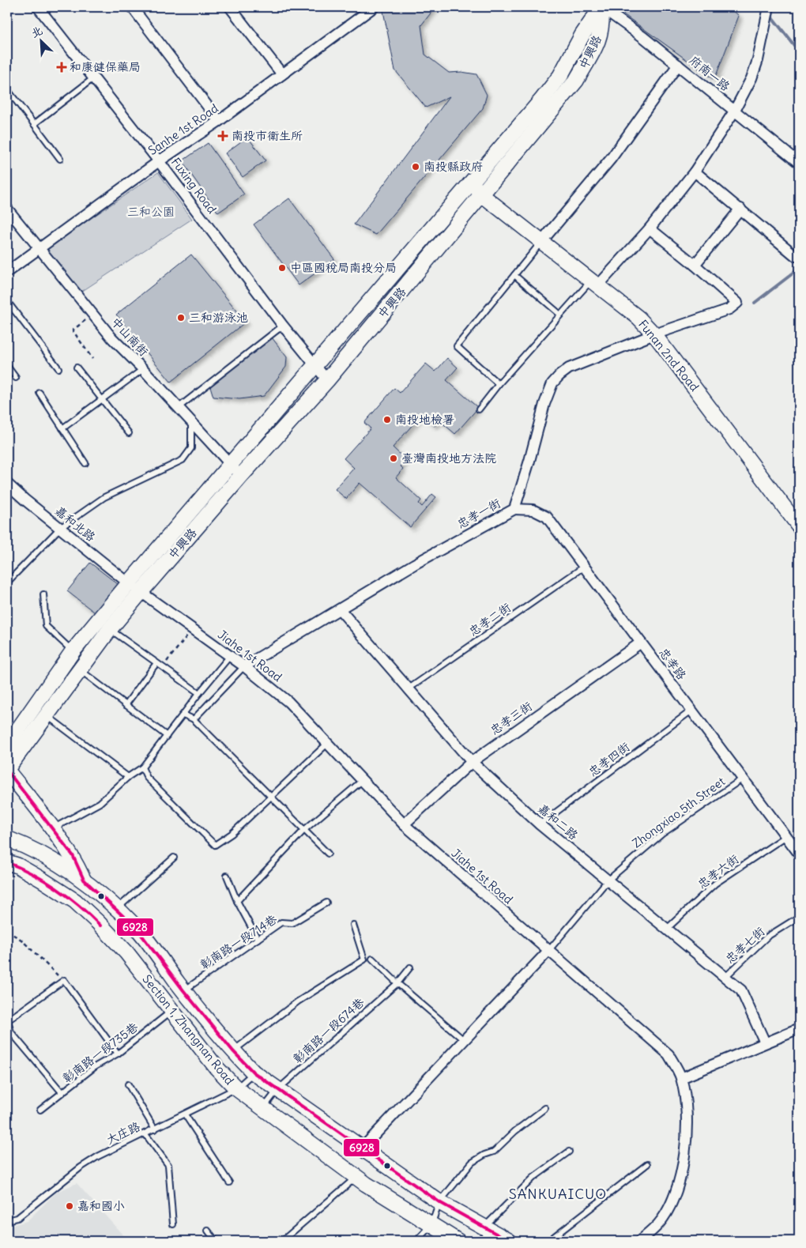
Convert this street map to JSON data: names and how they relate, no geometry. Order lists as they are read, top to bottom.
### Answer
{
  "streets": {
    "main road": ["中興路", "Section 1, Zhangnan Road"],
    "street": [
      "府南一路",
      "Sanhe 1st Road",
      "Fuxing Road",
      "中山南街",
      "Funan 2nd Road",
      "忠孝一街",
      "嘉和北路",
      "Jiahe 1st Road",
      "忠孝路",
      "忠孝三街",
      "嘉和二路"
    ],
    "lane": [
      "忠孝二街",
      "忠孝四街",
      "Zhongxiao 5th Street",
      "忠孝六街",
      "彰南路一段714巷",
      "忠孝七街",
      "彰南路一段674巷",
      "彰南路一段735巷",
      "大庄路"
    ]
  },
  "crossings": [
    ["中興路", "府南一路"],
    ["中興路", "Fuxing Road"],
    ["中興路", "中山南街"],
    ["中興路", "Funan 2nd Road"],
    ["中興路", "嘉和北路"],
    ["中興路", "Jiahe 1st Road"],
    ["中興路", "Section 1, Zhangnan Road"],
    ["Sanhe 1st Road", "Fuxing Road"],
    ["Sanhe 1st Road", "中山南街"],
    ["Funan 2nd Road", "忠孝一街"],
    ["忠孝一街", "Jiahe 1st Road"],
    ["忠孝一街", "忠孝路"],
    ["忠孝一街", "嘉和二路"],
    ["嘉和北路", "Jiahe 1st Road"],
    ["忠孝二街", "忠孝路"],
    ["忠孝二街", "嘉和二路"],
    ["Jiahe 1st Road", "忠孝三街"],
    ["Jiahe 1st Road", "Zhongxiao 5th Street"],
    ["忠孝路", "忠孝三街"],
    ["忠孝路", "忠孝四街"],
    ["忠孝路", "Zhongxiao 5th Street"],
    ["忠孝路", "忠孝六街"],
    ["忠孝三街", "嘉和二路"],
    ["忠孝四街", "嘉和二路"],
    ["Zhongxiao 5th Street", "嘉和二路"],
    ["嘉和二路", "忠孝六街"],
    ["嘉和二路", "忠孝七街"],
    ["彰南路一段714巷", "Section 1, Zhangnan Road"],
    ["Section 1, Zhangnan Road", "彰南路一段674巷"],
    ["Section 1, Zhangnan Road", "彰南路一段735巷"],
    ["Section 1, Zhangnan Road", "大庄路"]
  ],
  "districts": ["SANKUAICUO"],
  "parks": ["三和公園"],
  "places": {
    "health": ["和康健保藥局", "南投市衛生所"],
    "other": [
      "南投縣政府",
      "中區國稅局南投分局",
      "三和游泳池",
      "南投地檢署",
      "臺灣南投地方法院",
      "嘉和國小"
    ]
  },
  "lines": ["transit line 6928"],
  "north": "top left"
}
